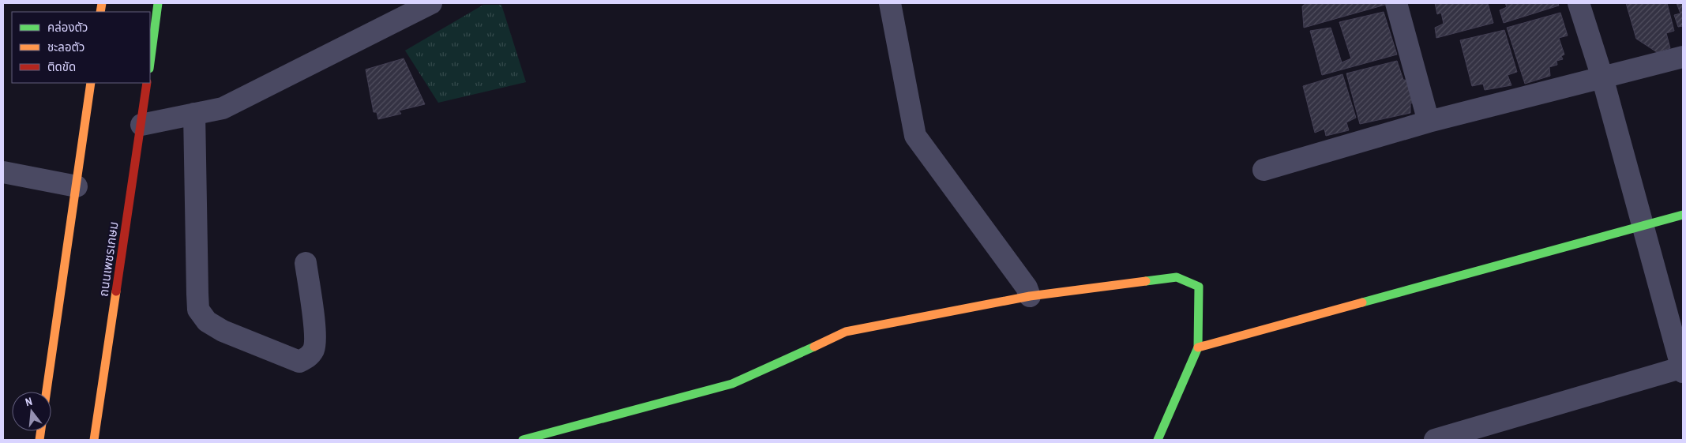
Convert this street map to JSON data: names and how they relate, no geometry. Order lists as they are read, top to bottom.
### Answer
{
  "streets": {
    "street": ["ถนนเพชรเกษม"]
  },
  "legend": ["คล่องตัว", "ชะลอตัว", "ติดขัด"],
  "north": "top"
}
